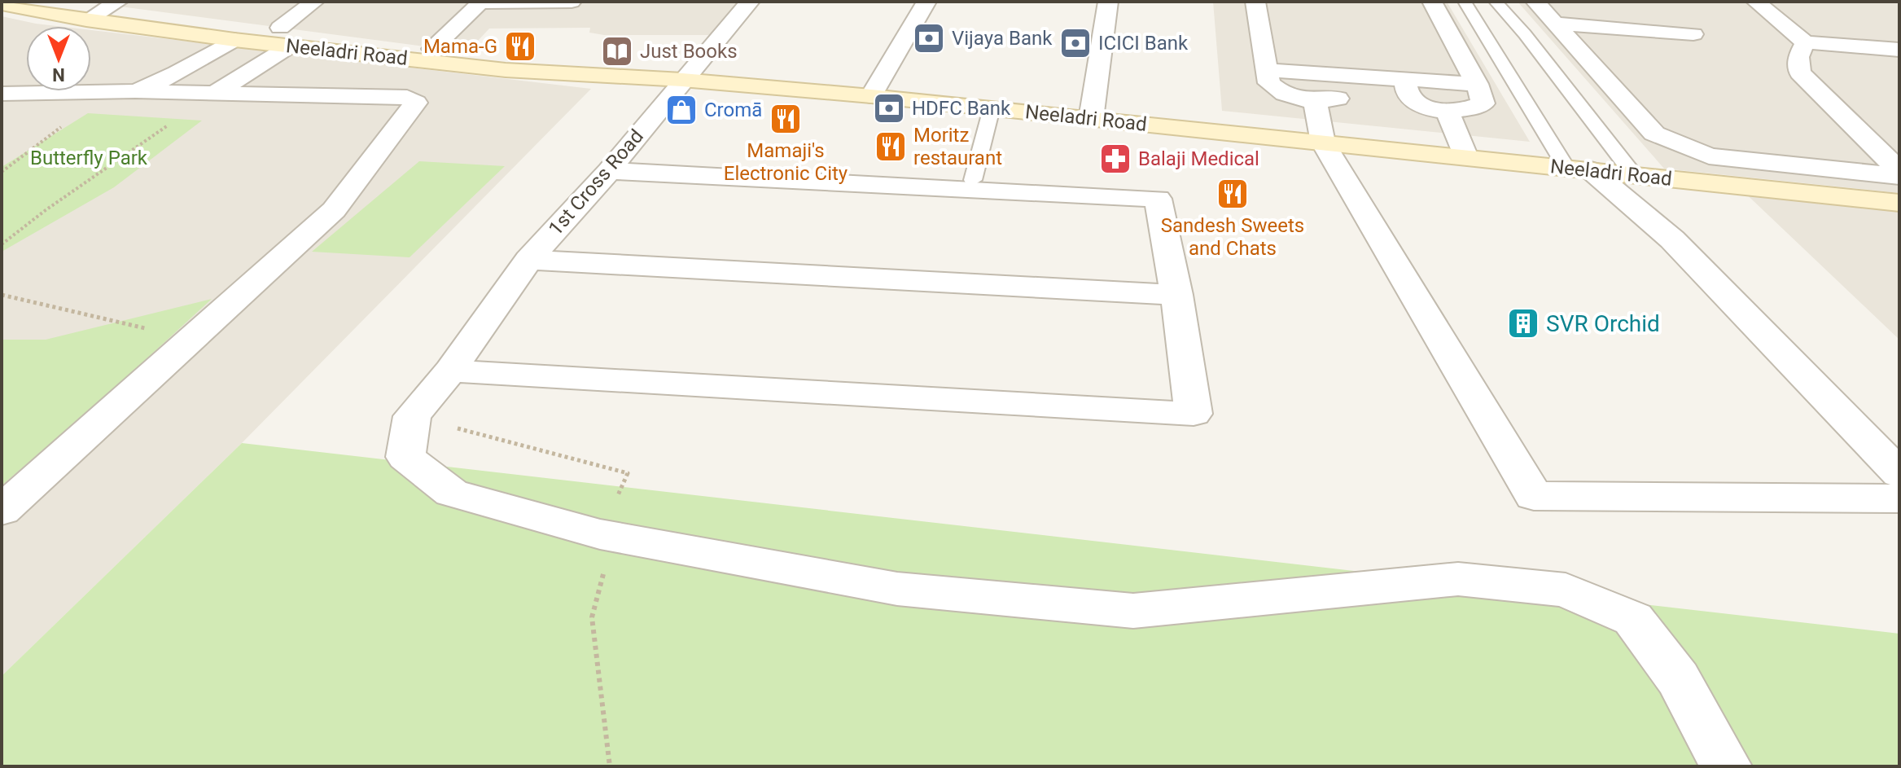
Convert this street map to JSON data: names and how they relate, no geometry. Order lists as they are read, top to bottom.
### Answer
{
  "streets": {
    "main road": ["Neeladri Road"],
    "street": ["1st Cross Road"]
  },
  "crossings": [
    ["Neeladri Road", "1st Cross Road"]
  ],
  "parks": ["Butterfly Park"],
  "places": {
    "bank": ["Vijaya Bank", "ICICI Bank", "HDFC Bank"],
    "restaurant": [
      "Mama-G",
      "Mamaji's Electronic City",
      "Moritz restaurant",
      "Sandesh Sweets and Chats"
    ],
    "library": ["Just Books"],
    "shop": ["Cromā"],
    "pharmacy": ["Balaji Medical"],
    "building": ["SVR Orchid"]
  },
  "north": "bottom"
}
